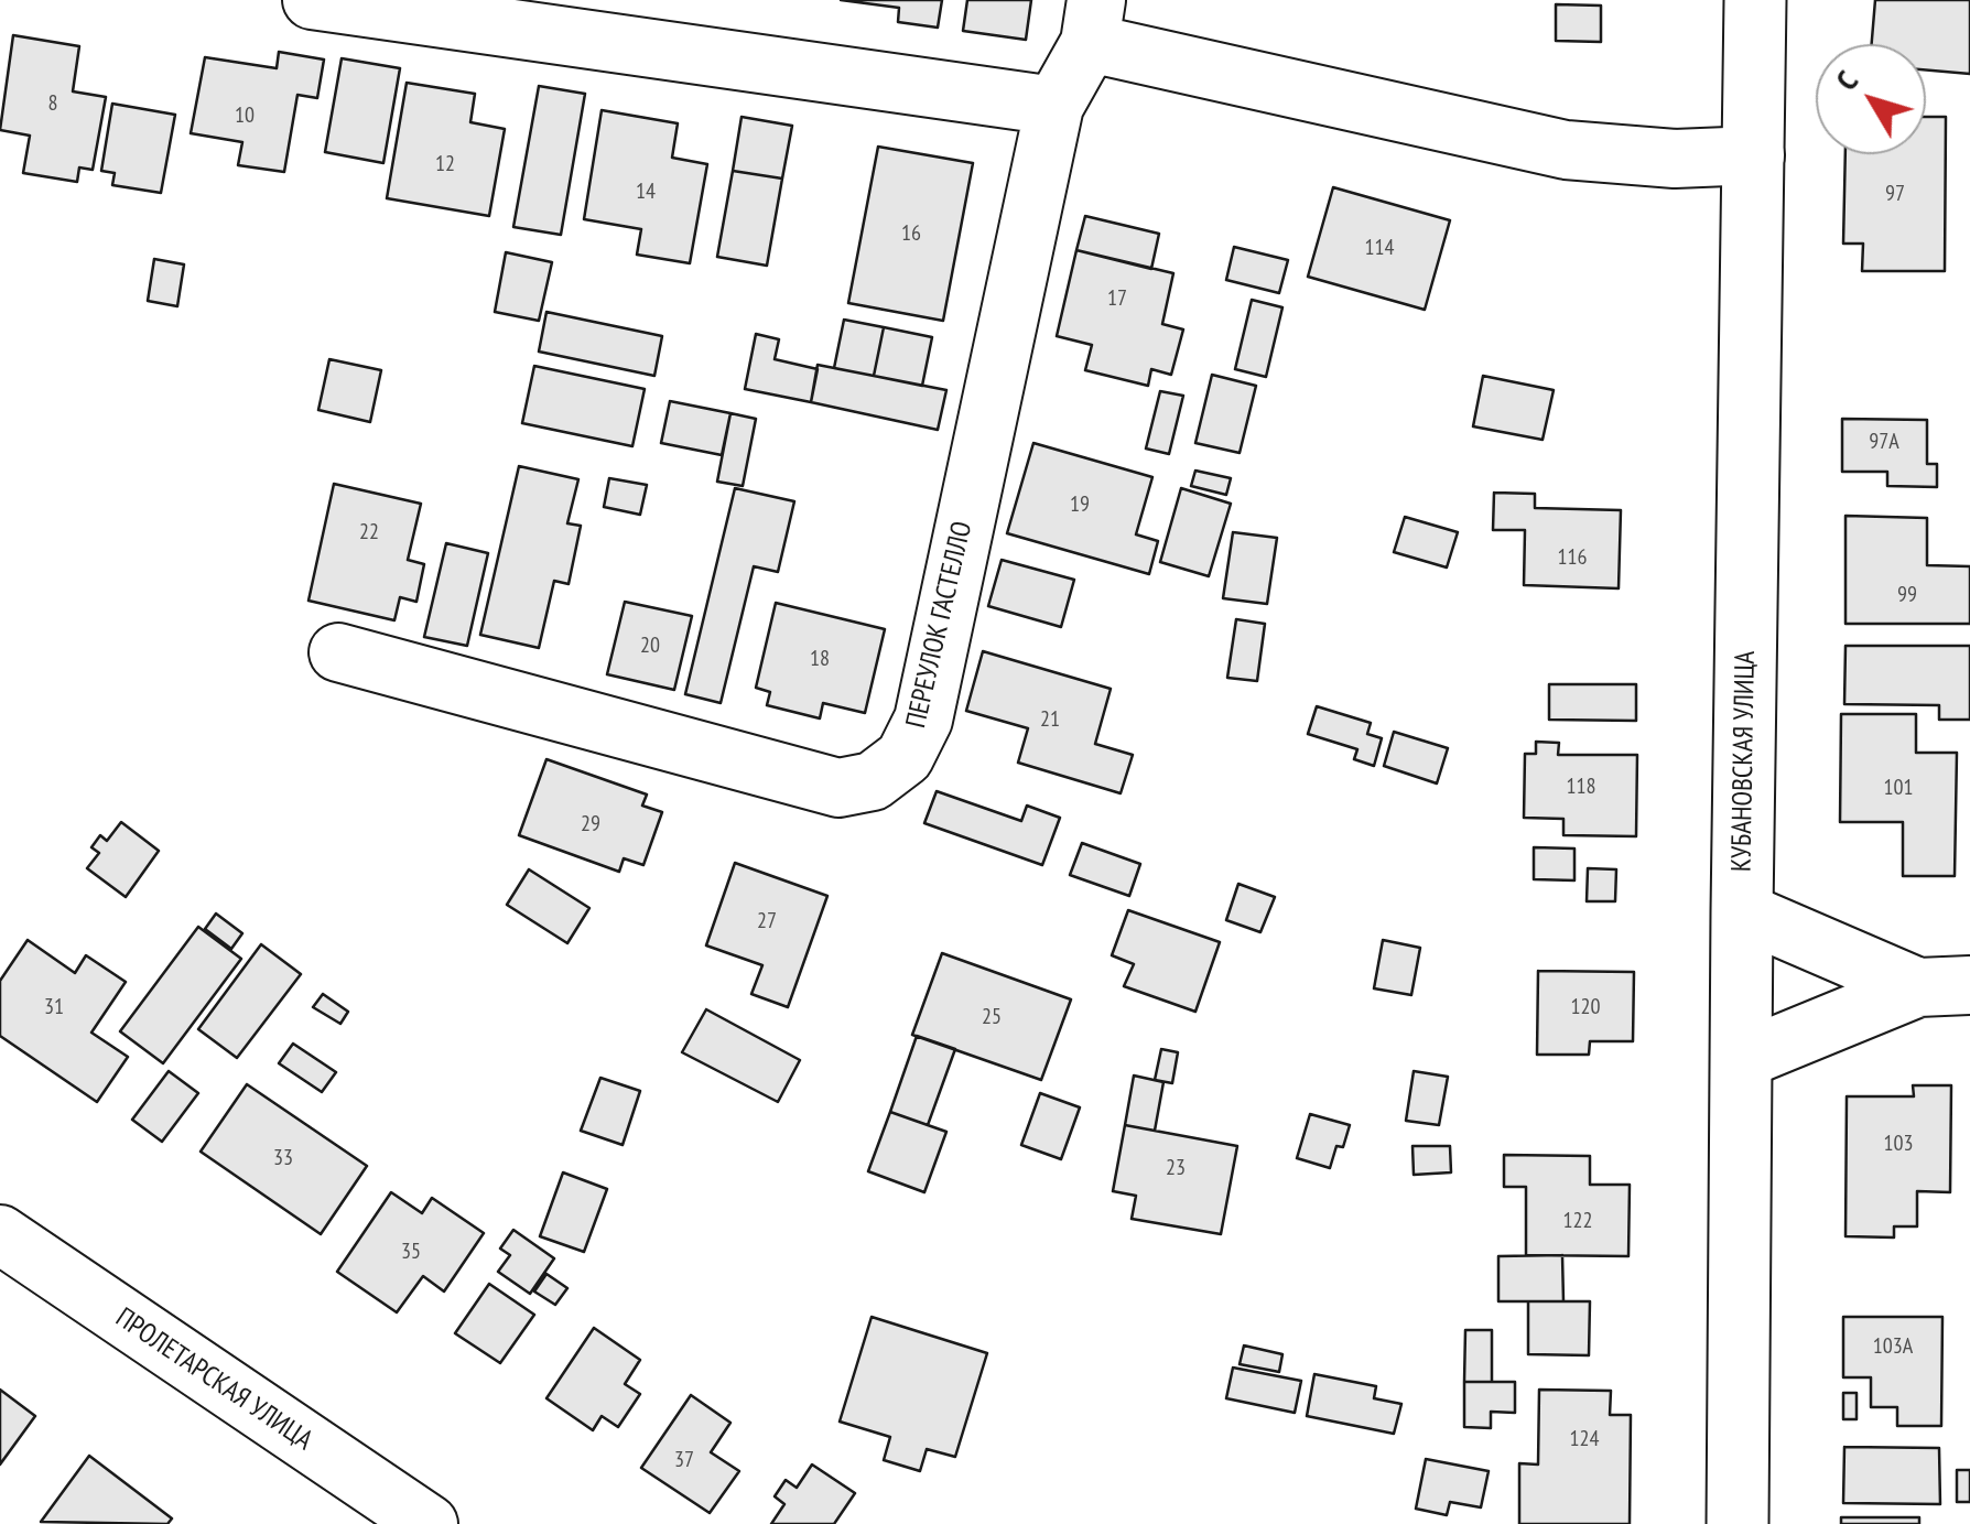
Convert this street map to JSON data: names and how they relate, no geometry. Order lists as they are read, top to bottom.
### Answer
{
  "streets": {
    "street": ["ПЕРЕУЛОК ГАСТЕЛЛО", "КУБАНОВСКАЯ УЛИЦА", "ПРОЛЕТАРСКАЯ УЛИЦА"]
  },
  "crossings": [
    ["ПЕРЕУЛОК ГАСТЕЛЛО", "КУБАНОВСКАЯ УЛИЦА"]
  ],
  "house_numbers": [
    "8",
    "10",
    "12",
    "14",
    "97",
    "16",
    "114",
    "17",
    "97А",
    "19",
    "22",
    "116",
    "99",
    "20",
    "18",
    "21",
    "118",
    "101",
    "29",
    "27",
    "31",
    "120",
    "25",
    "103",
    "33",
    "23",
    "122",
    "35",
    "103А",
    "124",
    "37"
  ],
  "north": "top left"
}
